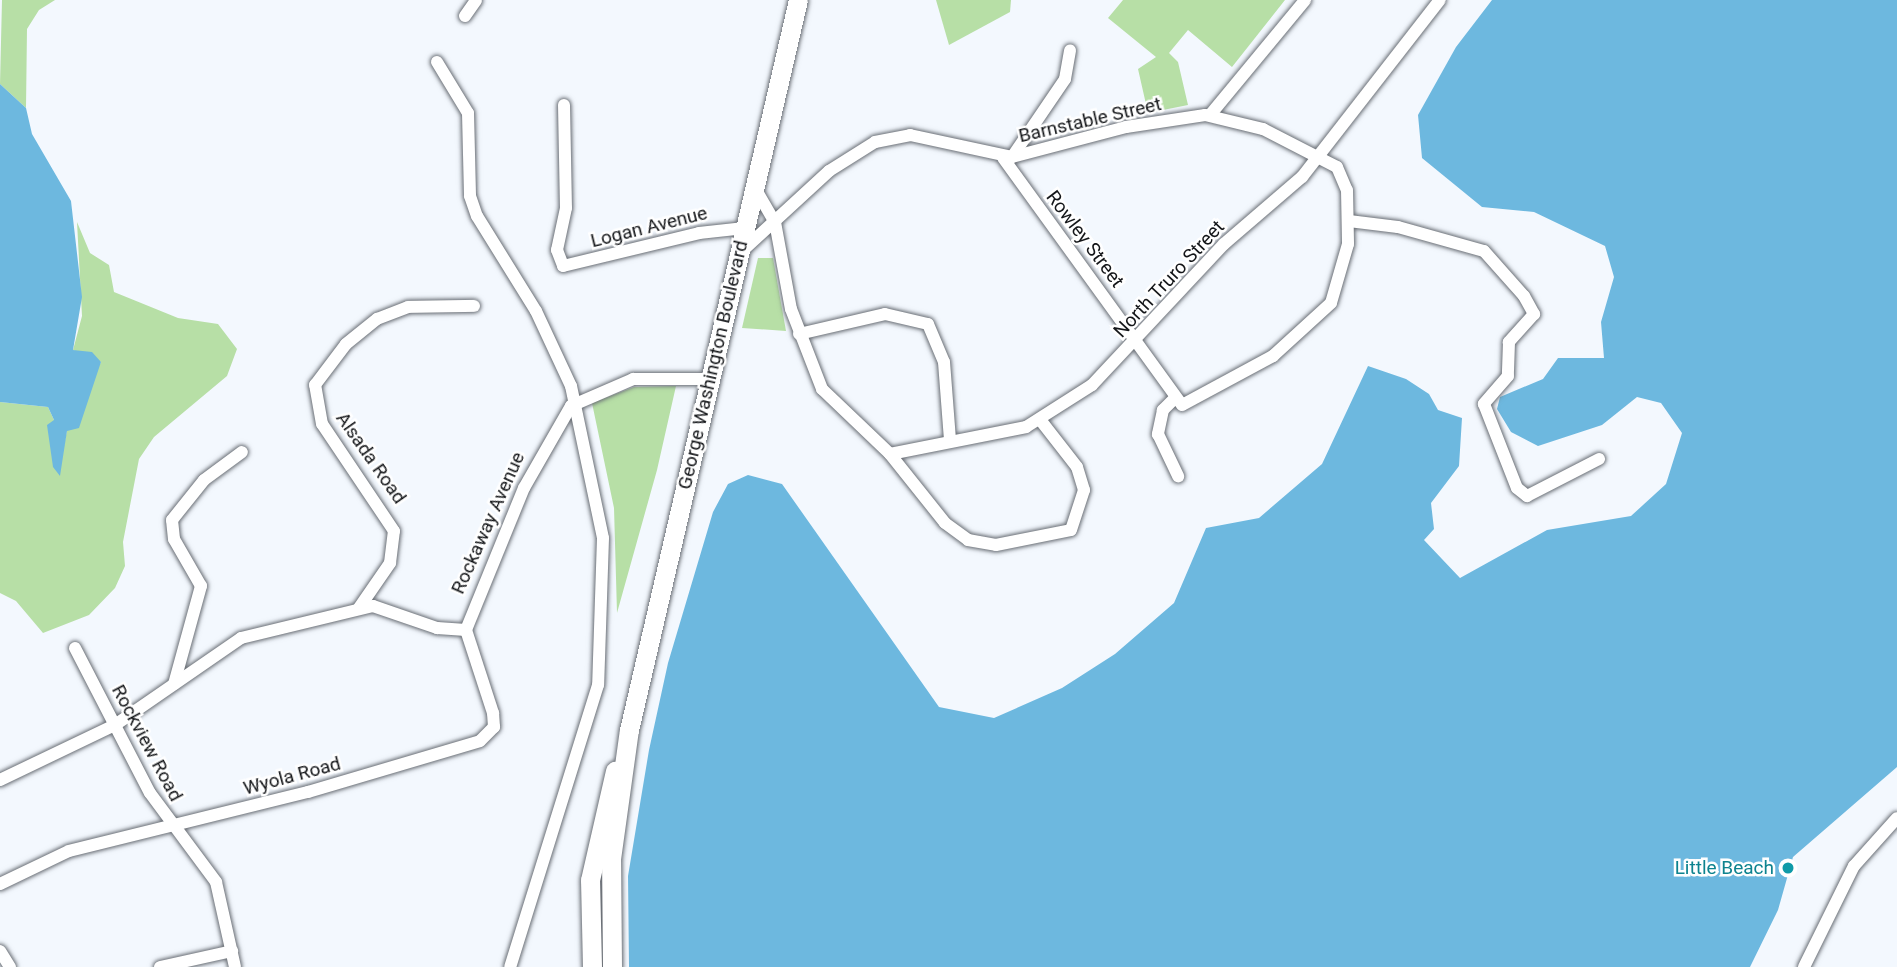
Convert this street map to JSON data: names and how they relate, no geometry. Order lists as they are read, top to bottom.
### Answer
{
  "streets": {
    "main road": ["George Washington Boulevard"],
    "street": [
      "Barnstable Street",
      "Logan Avenue",
      "Rowley Street",
      "North Truro Street",
      "Alsada Road",
      "Rockaway Avenue",
      "Rockview Road",
      "Wyola Road"
    ]
  },
  "crossings": [
    ["Barnstable Street", "Rowley Street"],
    ["Barnstable Street", "North Truro Street"],
    ["Barnstable Street", "George Washington Boulevard"],
    ["Logan Avenue", "George Washington Boulevard"],
    ["Rowley Street", "North Truro Street"],
    ["George Washington Boulevard", "Rockaway Avenue"],
    ["Rockaway Avenue", "Wyola Road"],
    ["Rockview Road", "Wyola Road"]
  ],
  "places": ["Little Beach"]
}
